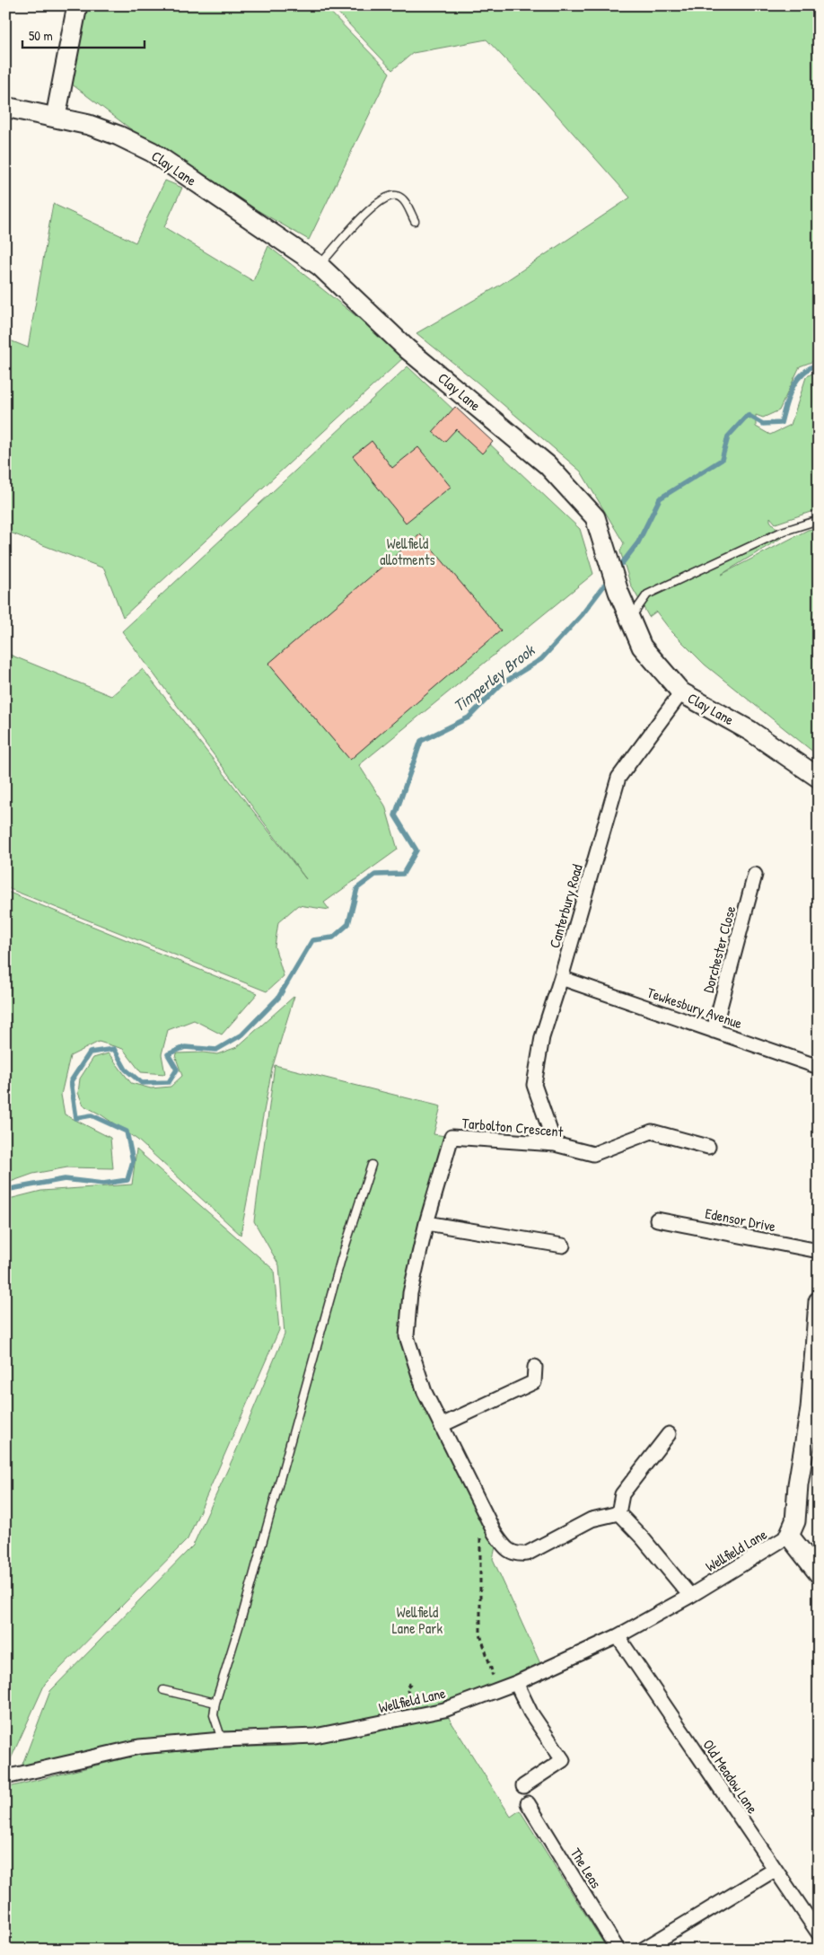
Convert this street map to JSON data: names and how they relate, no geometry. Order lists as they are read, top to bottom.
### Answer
{
  "streets": {
    "street": [
      "Clay Lane",
      "Canterbury Road",
      "Dorchester Close",
      "Tewkesbury Avenue",
      "Tarbolton Crescent",
      "Edensor Drive",
      "Wellfield Lane",
      "Old Meadow Lane",
      "The Leas"
    ]
  },
  "crossings": [
    ["Clay Lane", "Canterbury Road"],
    ["Canterbury Road", "Tewkesbury Avenue"],
    ["Canterbury Road", "Tarbolton Crescent"],
    ["Dorchester Close", "Tewkesbury Avenue"],
    ["Wellfield Lane", "Old Meadow Lane"]
  ],
  "water": ["Timperley Brook"],
  "parks": ["Wellfield allotments", "Wellfield Lane Park"],
  "scale_bar": "50 m"
}
